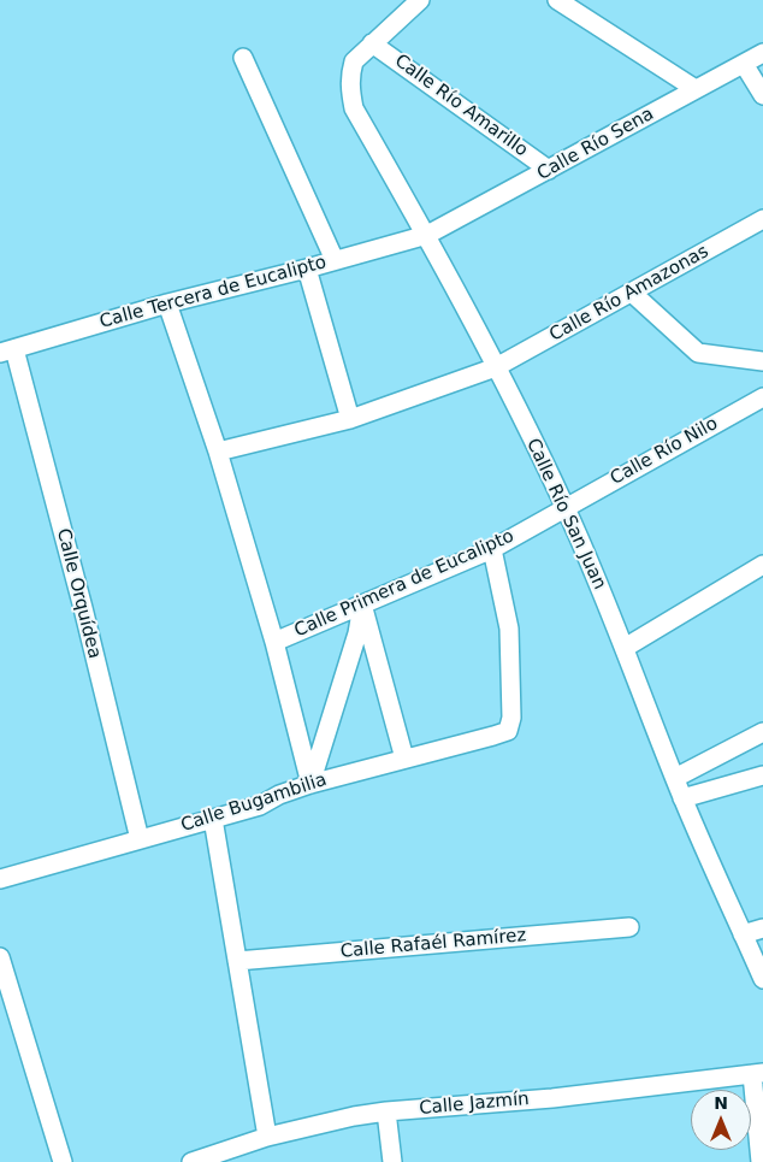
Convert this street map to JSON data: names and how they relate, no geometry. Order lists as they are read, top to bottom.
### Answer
{
  "streets": {
    "street": [
      "Calle Río Amarillo",
      "Calle Río Sena",
      "Calle Tercera de Eucalipto",
      "Calle Río Amazonas",
      "Calle Río Nilo",
      "Calle Río San Juan",
      "Calle Primera de Eucalipto",
      "Calle Orquídea",
      "Calle Bugambilia",
      "Calle Rafaél Ramírez",
      "Calle Jazmín"
    ]
  },
  "crossings": [
    ["Calle Río Amarillo", "Calle Río Sena"],
    ["Calle Río Amarillo", "Calle Río San Juan"],
    ["Calle Río Sena", "Calle Tercera de Eucalipto"],
    ["Calle Río Sena", "Calle Río San Juan"],
    ["Calle Tercera de Eucalipto", "Calle Río San Juan"],
    ["Calle Tercera de Eucalipto", "Calle Orquídea"],
    ["Calle Río Amazonas", "Calle Río San Juan"],
    ["Calle Río Nilo", "Calle Río San Juan"],
    ["Calle Río Nilo", "Calle Primera de Eucalipto"],
    ["Calle Río San Juan", "Calle Primera de Eucalipto"],
    ["Calle Primera de Eucalipto", "Calle Bugambilia"],
    ["Calle Orquídea", "Calle Bugambilia"]
  ],
  "north": "top"
}
